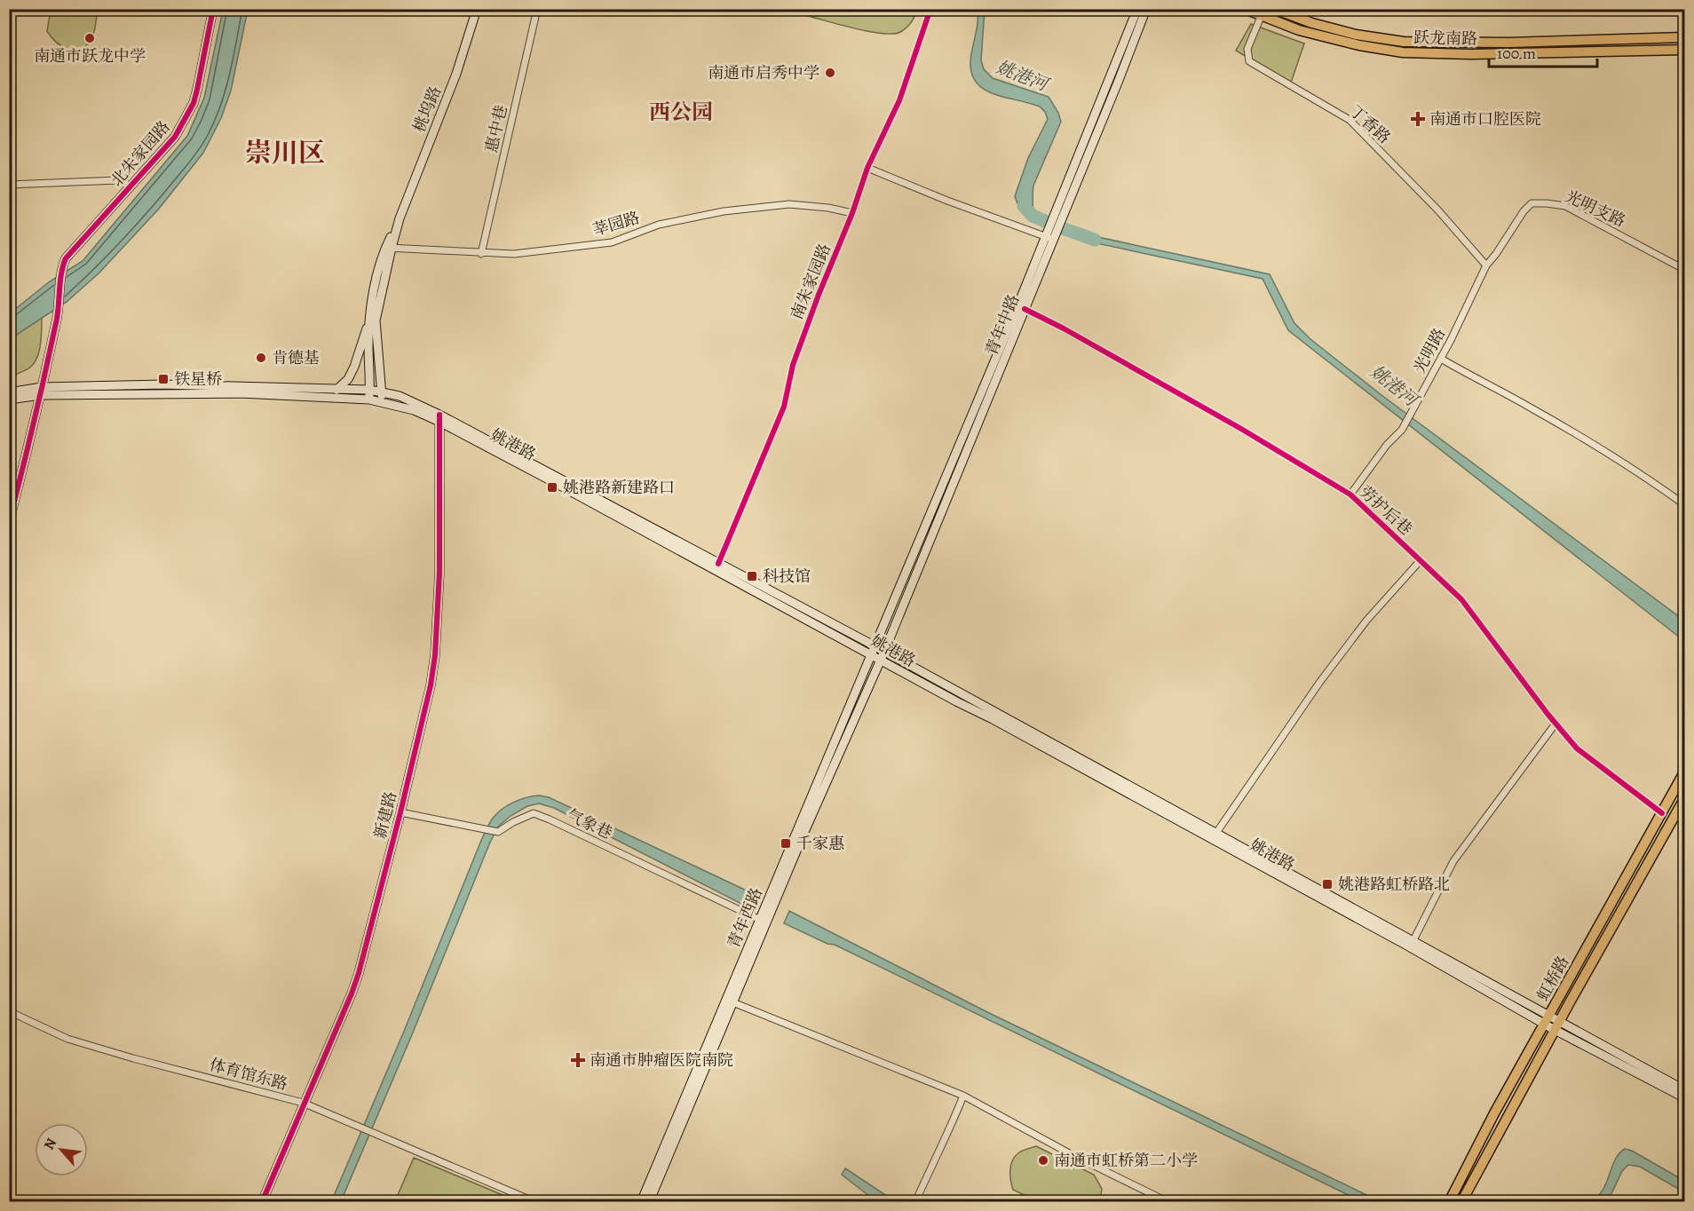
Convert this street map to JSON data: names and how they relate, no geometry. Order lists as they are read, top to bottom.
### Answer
{
  "streets": {
    "main road": [
      "跃龙南路",
      "桃坞路",
      "北朱家园路",
      "青年中路",
      "姚港路",
      "新建路",
      "青年西路",
      "虹桥路"
    ],
    "street": [
      "丁香路",
      "惠中巷",
      "光明支路",
      "莘园路",
      "南朱家园路",
      "光明路",
      "劳护后巷",
      "气象巷",
      "体育馆东路"
    ]
  },
  "crossings": [
    ["跃龙南路", "丁香路"],
    ["桃坞路", "莘园路"],
    ["桃坞路", "姚港路"],
    ["丁香路", "光明支路"],
    ["丁香路", "光明路"],
    ["惠中巷", "莘园路"],
    ["北朱家园路", "姚港路"],
    ["光明支路", "光明路"],
    ["莘园路", "南朱家园路"],
    ["南朱家园路", "姚港路"],
    ["青年中路", "姚港路"],
    ["青年中路", "劳护后巷"],
    ["青年中路", "青年西路"],
    ["光明路", "劳护后巷"],
    ["姚港路", "新建路"],
    ["姚港路", "青年西路"],
    ["姚港路", "虹桥路"],
    ["劳护后巷", "虹桥路"],
    ["新建路", "气象巷"],
    ["新建路", "体育馆东路"],
    ["气象巷", "青年西路"]
  ],
  "districts": ["西公园", "崇川区"],
  "water": ["姚港河"],
  "places": {
    "other": [
      "南通市跃龙中学",
      "南通市启秀中学",
      "肯德基",
      "南通市虹桥第二小学"
    ],
    "health": ["南通市口腔医院", "南通市肿瘤医院南院"],
    "transit": [
      "铁星桥",
      "姚港路新建路口",
      "科技馆",
      "千家惠",
      "姚港路虹桥路北"
    ]
  },
  "scale_bar": "100 m",
  "north": "top left"
}
